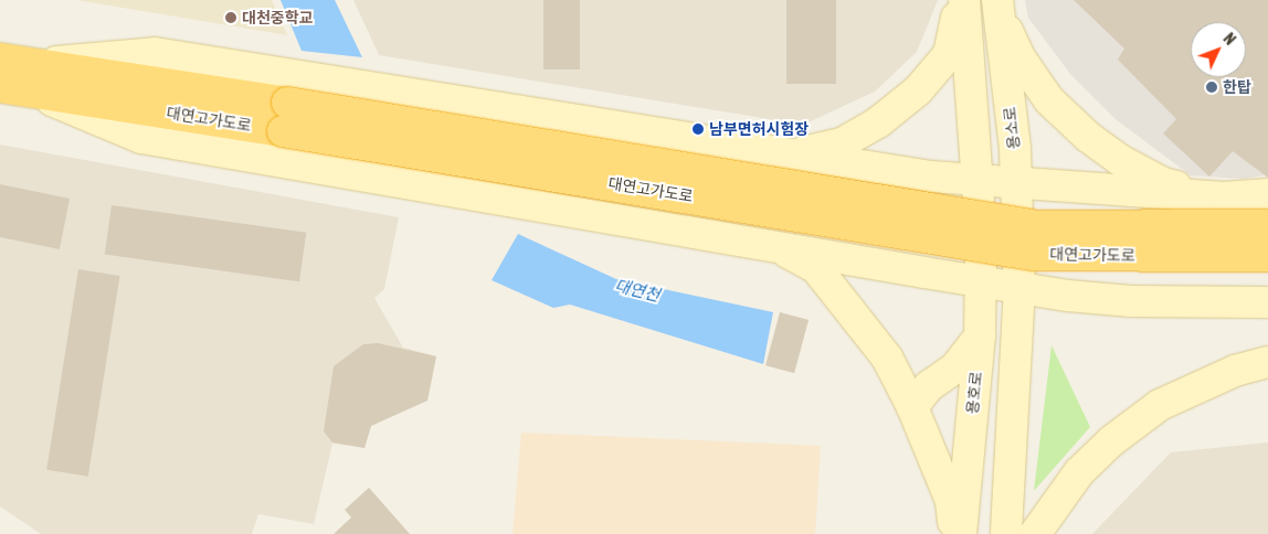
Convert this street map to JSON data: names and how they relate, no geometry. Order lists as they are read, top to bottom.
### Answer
{
  "streets": {
    "highway": ["대연고가도로"],
    "main road": ["용소로", "용호로"]
  },
  "water": ["대연천"],
  "places": ["대천중학교", "한탑", "남부면허시험장"],
  "north": "top right"
}
